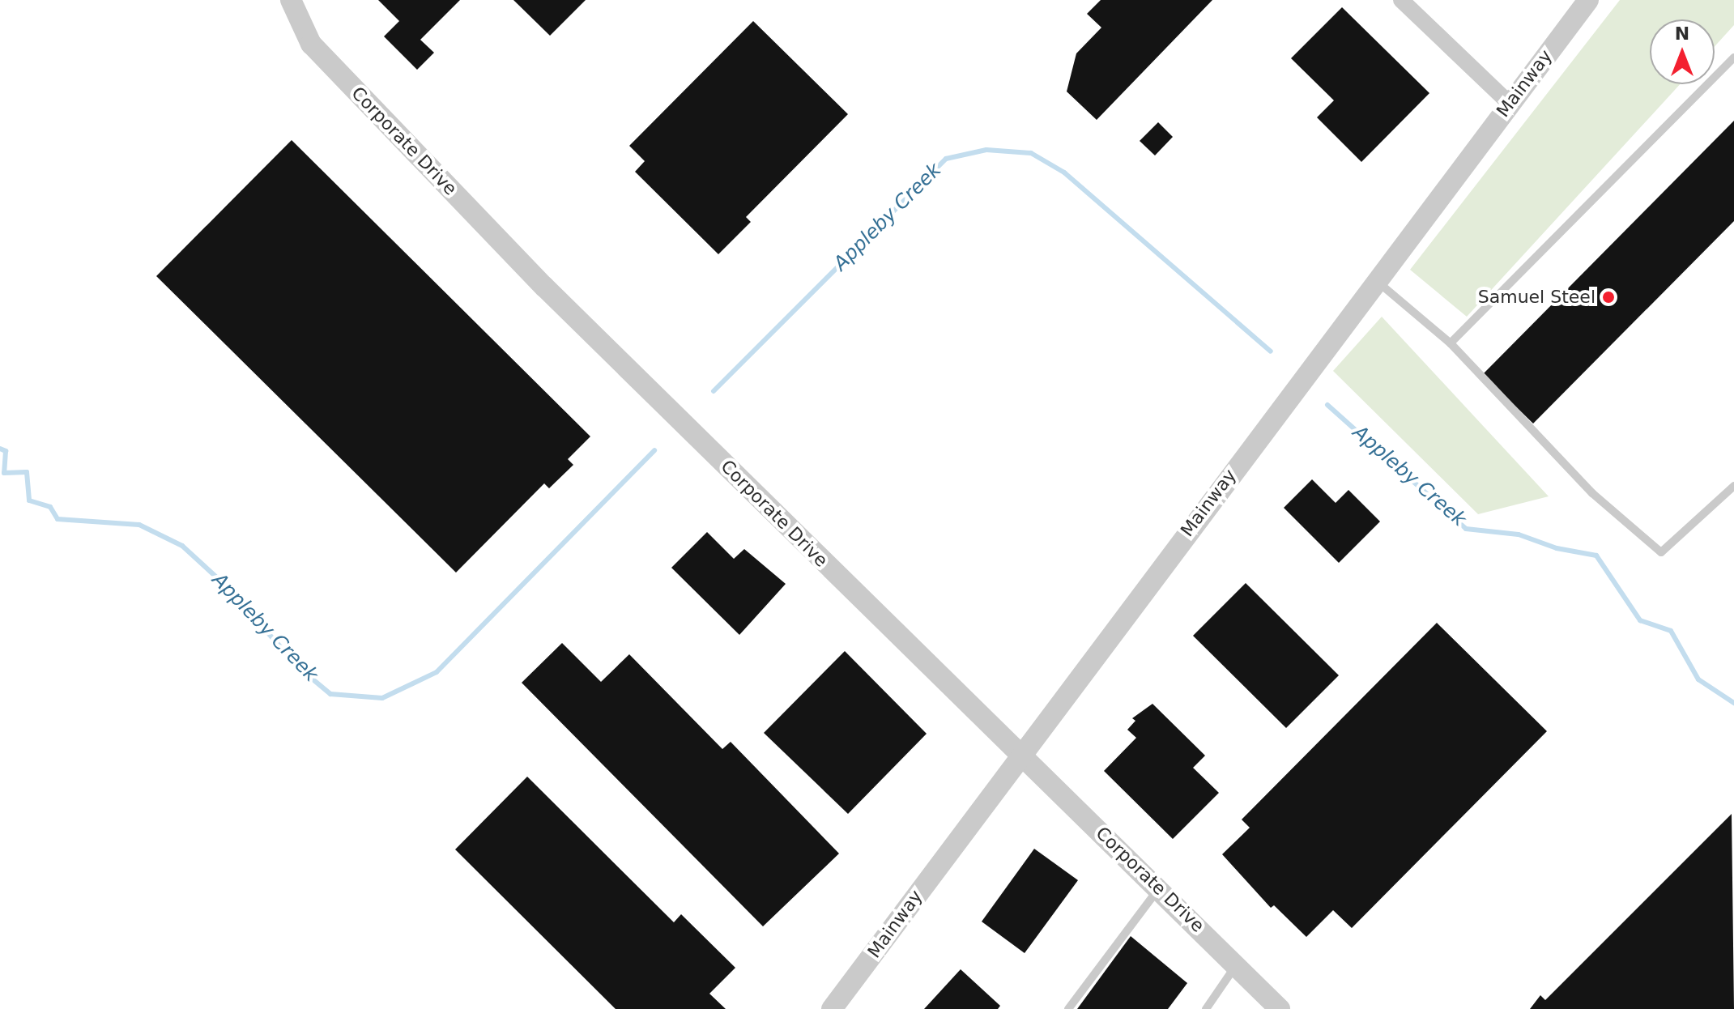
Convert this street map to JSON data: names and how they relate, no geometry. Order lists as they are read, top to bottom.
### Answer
{
  "streets": {
    "street": ["Mainway", "Corporate Drive"]
  },
  "crossings": [
    ["Mainway", "Corporate Drive"]
  ],
  "water": ["Appleby Creek"],
  "places": ["Samuel Steel"],
  "north": "top"
}
